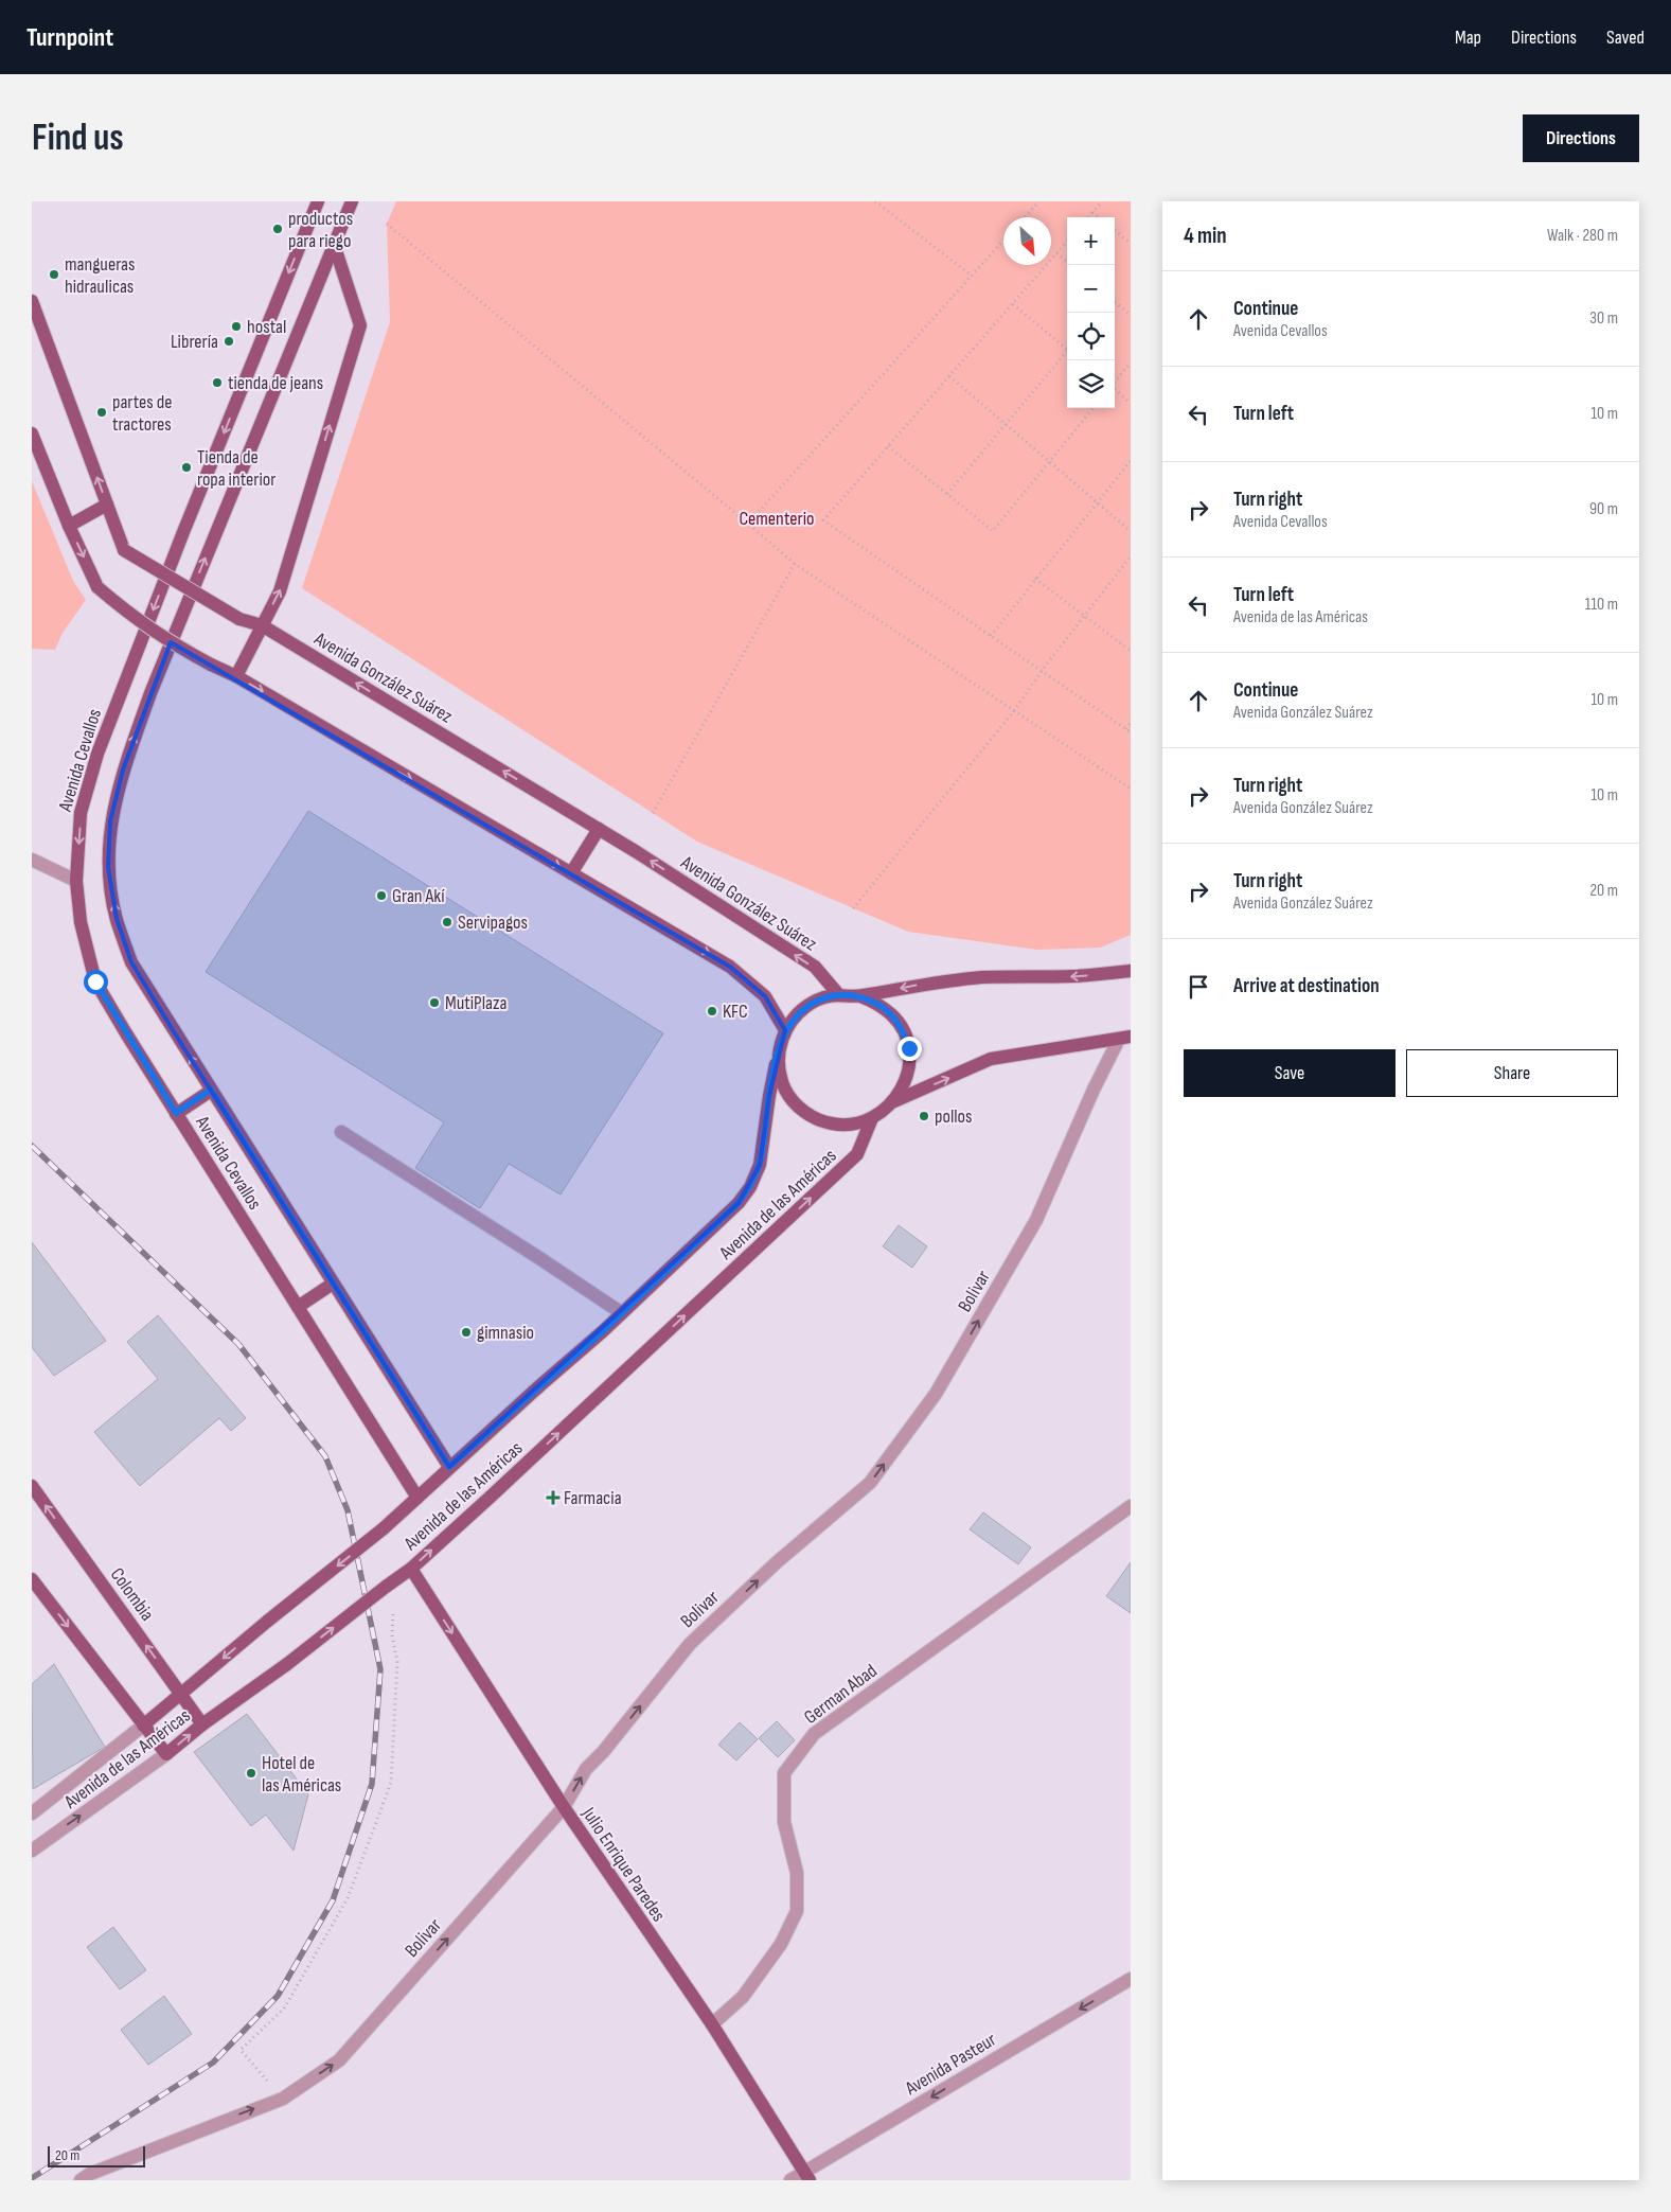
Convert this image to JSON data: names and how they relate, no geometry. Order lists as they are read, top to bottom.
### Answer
{
  "streets": {
    "main road": [
      "Avenida González Suárez",
      "Avenida Cevallos",
      "Avenida de las Américas",
      "Colombia",
      "Julio Enrique Paredes"
    ],
    "street": ["Bolivar", "German Abad", "Avenida Pasteur"]
  },
  "crossings": [
    ["Avenida González Suárez", "Avenida de las Américas"],
    ["Avenida Cevallos", "Avenida de las Américas"],
    ["Avenida de las Américas", "Colombia"],
    ["Avenida de las Américas", "Julio Enrique Paredes"],
    ["Bolivar", "Julio Enrique Paredes"],
    ["German Abad", "Julio Enrique Paredes"],
    ["Julio Enrique Paredes", "Avenida Pasteur"]
  ],
  "one_way": ["Bolivar", "Julio Enrique Paredes", "Avenida Pasteur"],
  "parks": ["Cementerio"],
  "places": {
    "other": [
      "productos para riego",
      "mangueras hidraulicas",
      "hostal",
      "Librería",
      "tienda de jeans",
      "partes de tractores",
      "Tienda de ropa interior",
      "Gran Akí",
      "Servipagos",
      "MutiPlaza",
      "KFC",
      "pollos",
      "gimnasio",
      "Hotel de las Américas"
    ],
    "health": ["Farmacia"]
  },
  "scale_bar": "20 m",
  "north": "bottom right",
  "page": {
    "header": "Turnpoint",
    "nav": ["Map", "Directions", "Saved"],
    "buttons": [
      "Directions",
      ["Save", "Share"]
    ],
    "title": "Find us",
    "heading": ["4 min", "Walk · 280 m"],
    "map_buttons": ["+", "−"],
    "list": [
      ["Continue", "Avenida Cevallos", "30 m"],
      ["Turn left", "10 m"],
      ["Turn right", "Avenida Cevallos", "90 m"],
      ["Turn left", "Avenida de las Américas", "110 m"],
      ["Continue", "Avenida González Suárez", "10 m"],
      ["Turn right", "Avenida González Suárez", "10 m"],
      ["Turn right", "Avenida González Suárez", "20 m"],
      "Arrive at destination"
    ],
    "scale": "20 m"
  }
}
